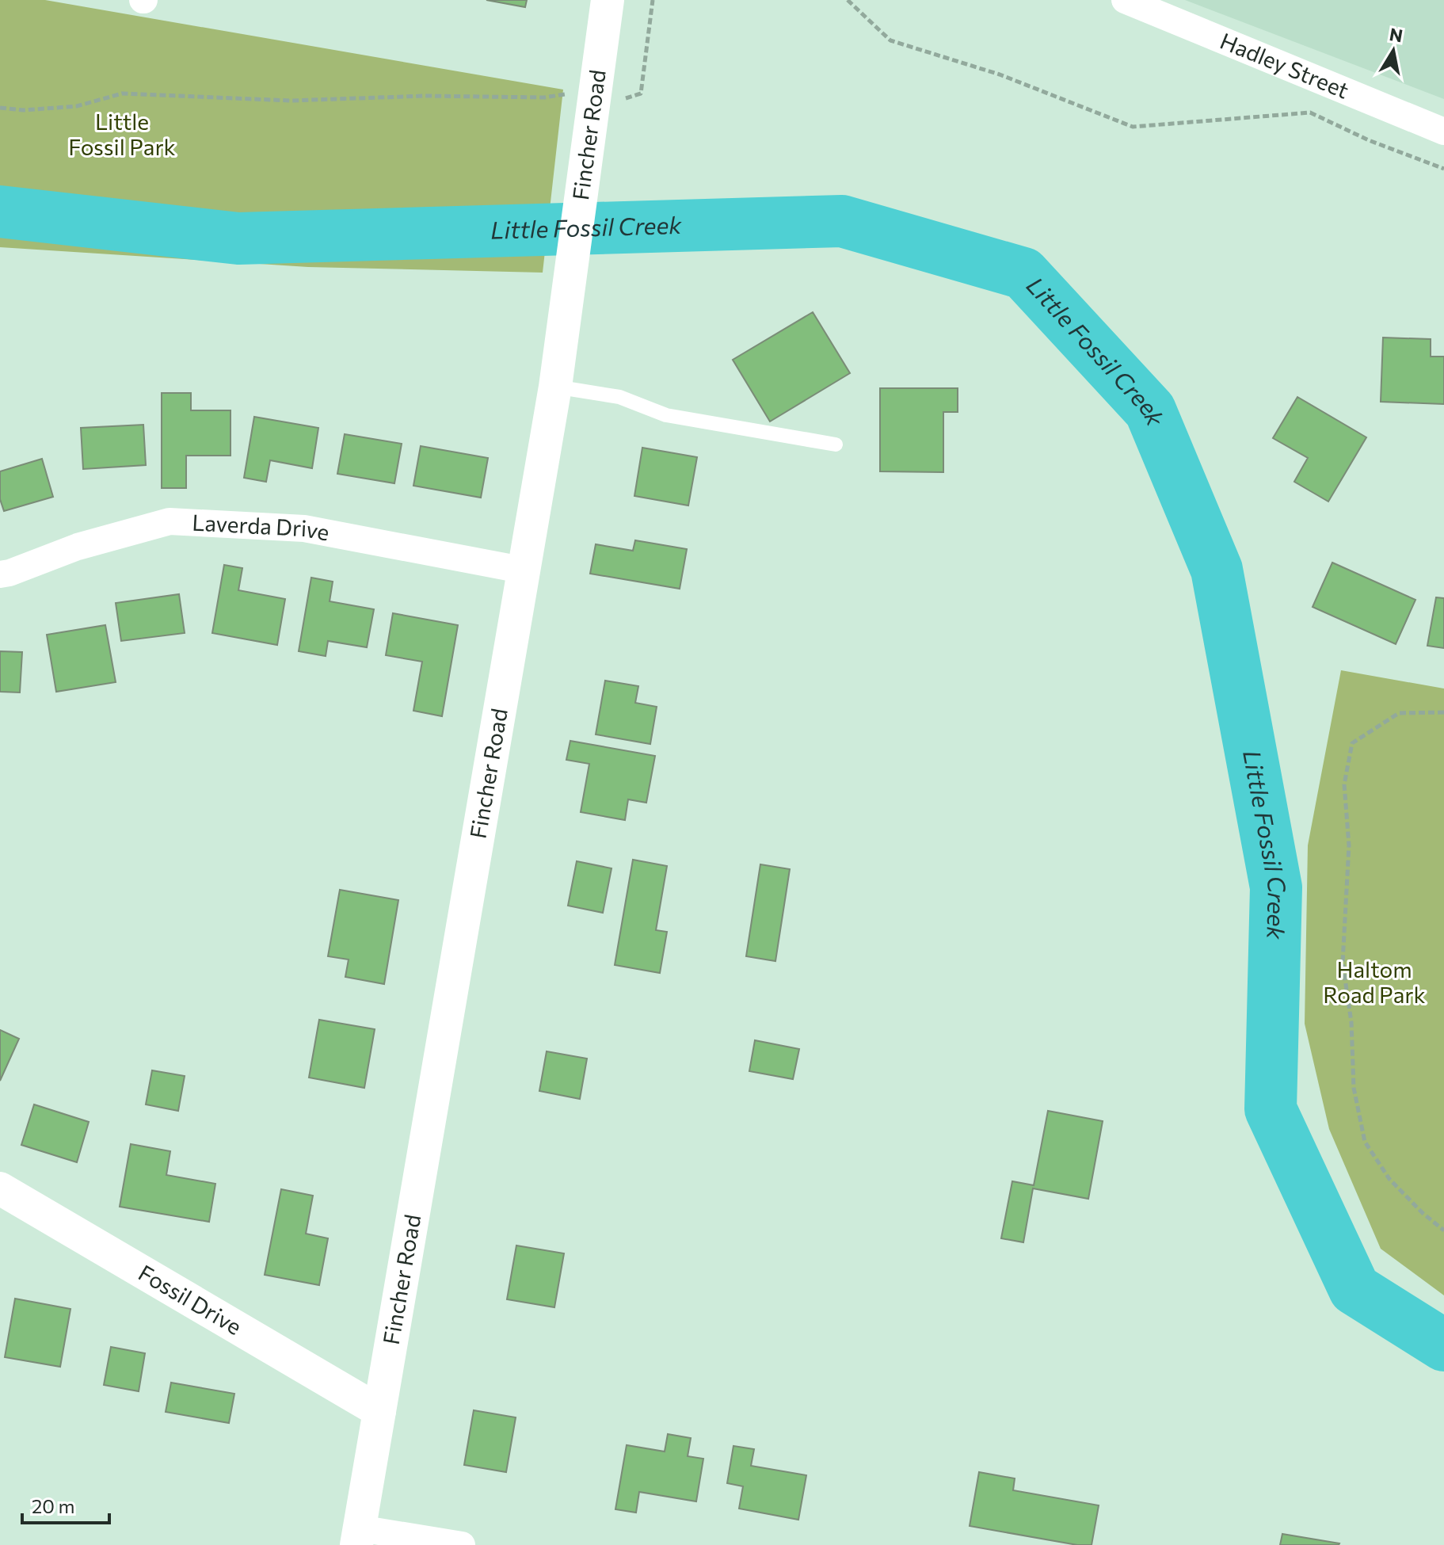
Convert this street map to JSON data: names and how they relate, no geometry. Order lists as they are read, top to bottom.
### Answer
{
  "streets": {
    "street": [
      "Hadley Street",
      "Fincher Road",
      "Laverda Drive",
      "Fossil Drive"
    ]
  },
  "crossings": [
    ["Fincher Road", "Laverda Drive"],
    ["Fincher Road", "Fossil Drive"]
  ],
  "water": ["Little Fossil Creek"],
  "parks": ["Little Fossil Park", "Haltom Road Park"],
  "scale_bar": "20 m",
  "north": "top"
}
